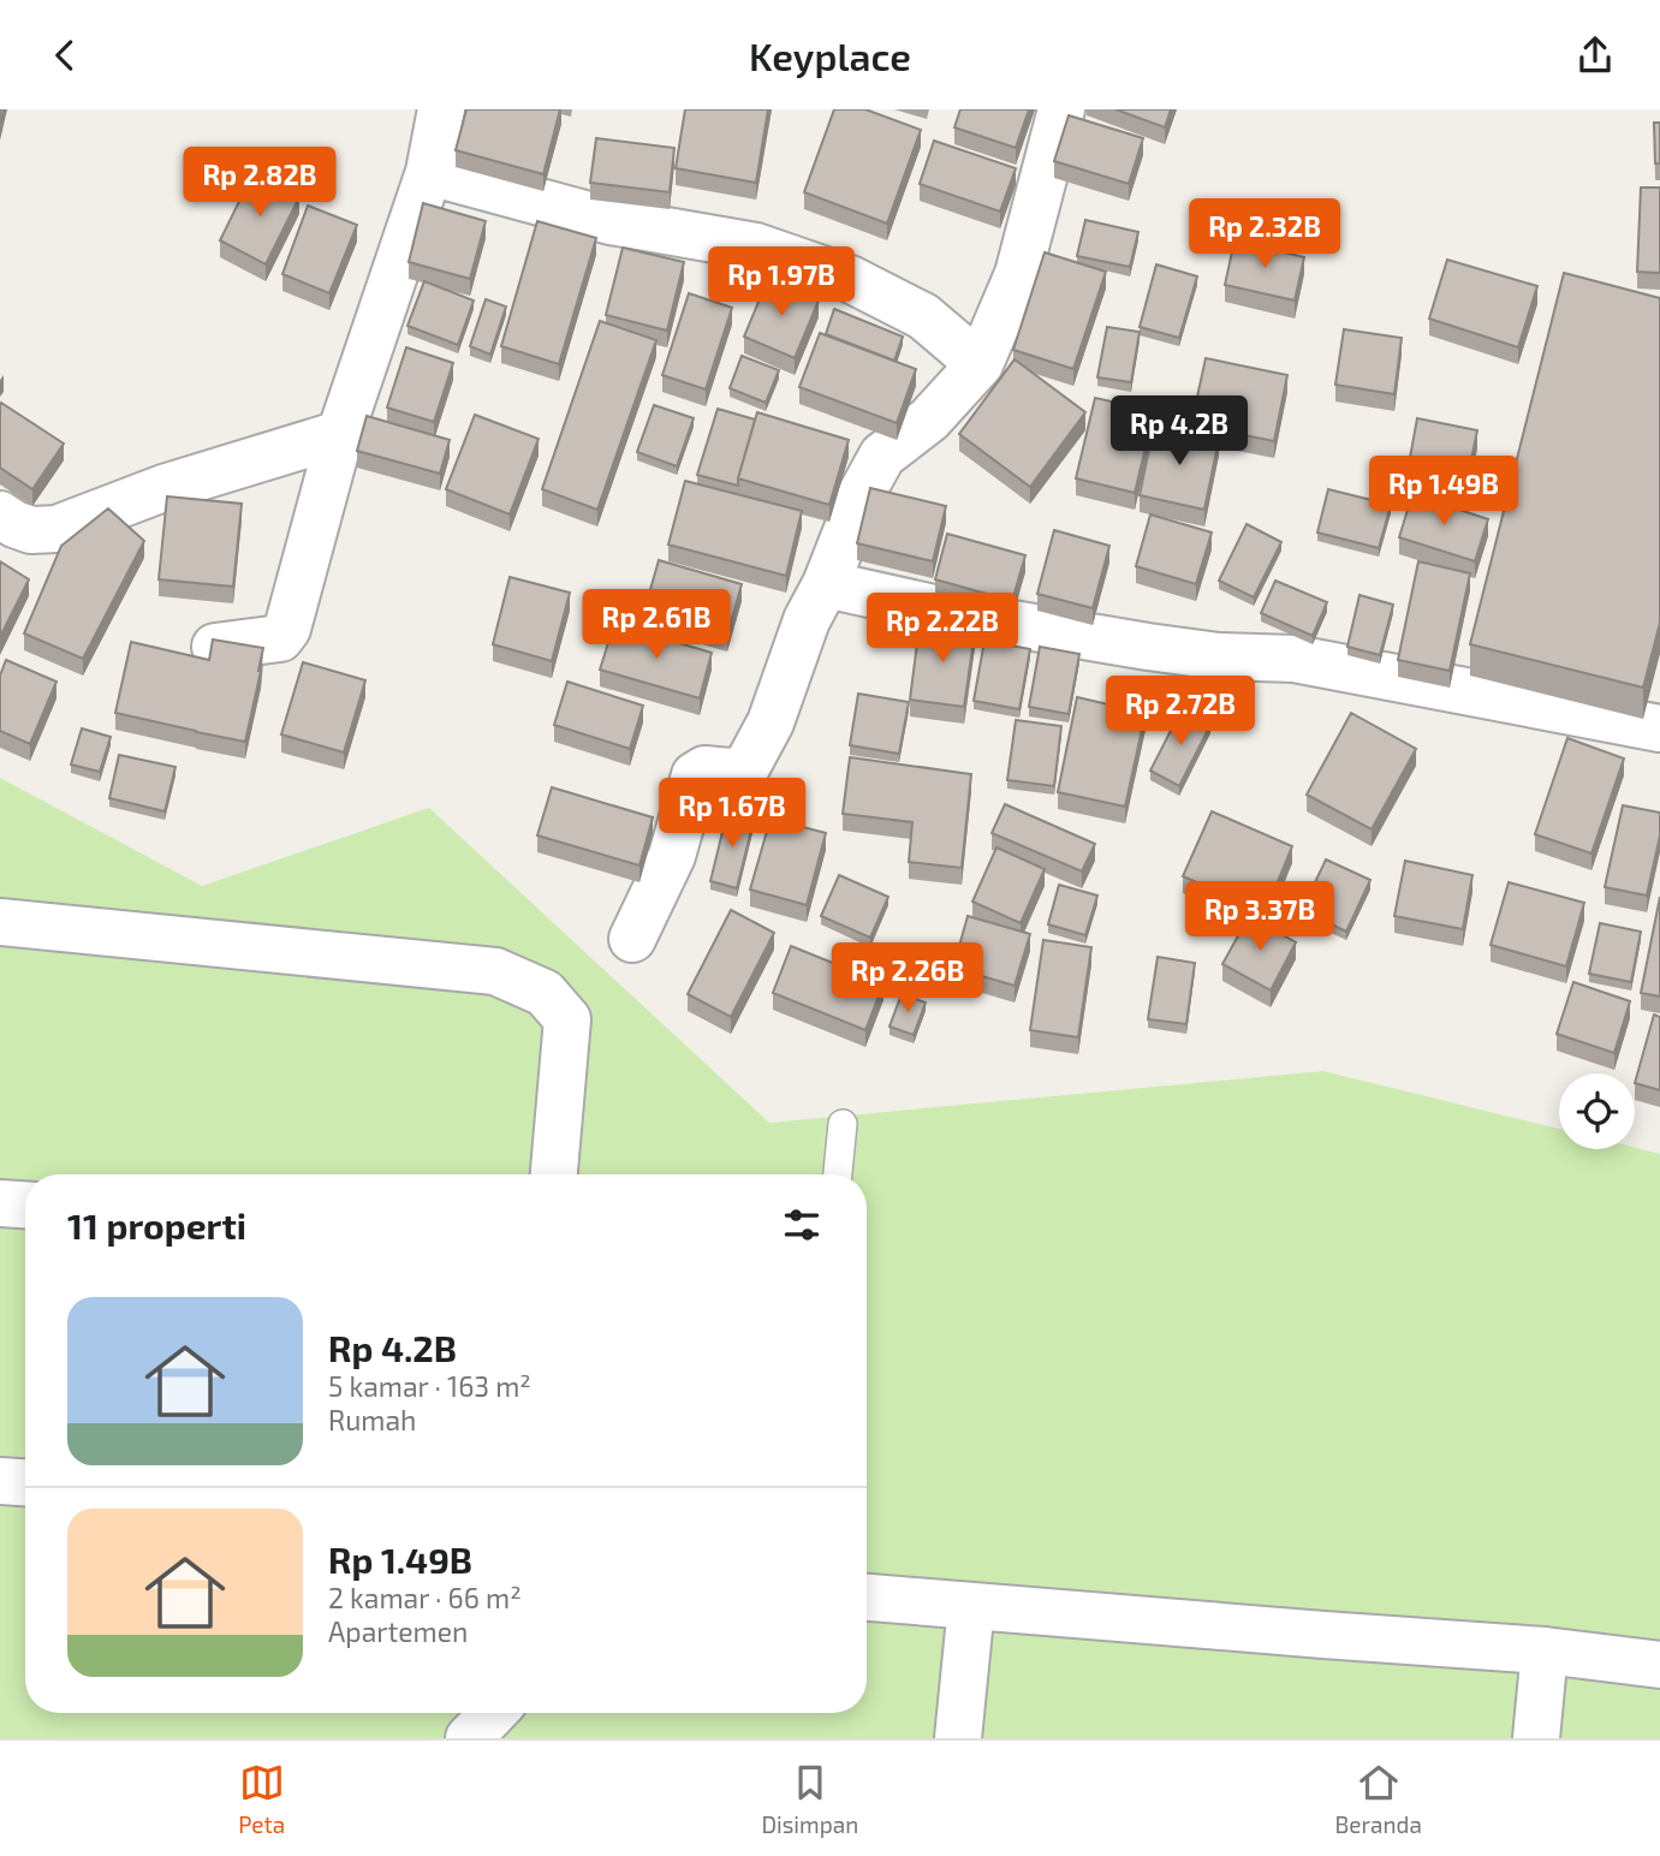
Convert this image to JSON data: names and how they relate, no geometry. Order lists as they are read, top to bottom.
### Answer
{
  "page": {
    "header": "Keyplace",
    "price": [
      "Rp 2.82B",
      "Rp 2.32B",
      "Rp 1.97B",
      "Rp 4.2B",
      "Rp 1.49B",
      "Rp 2.61B",
      "Rp 2.22B",
      "Rp 2.72B",
      "Rp 1.67B",
      "Rp 3.37B",
      "Rp 2.26B"
    ],
    "heading": "11 properti",
    "list": [
      {
        "name": "Rp 4.2B",
        "note": "5 kamar · 163 m² · Rumah"
      },
      {
        "name": "Rp 1.49B",
        "note": "2 kamar · 66 m² · Apartemen"
      }
    ],
    "tabs": ["Peta", "Disimpan", "Beranda"]
  }
}
